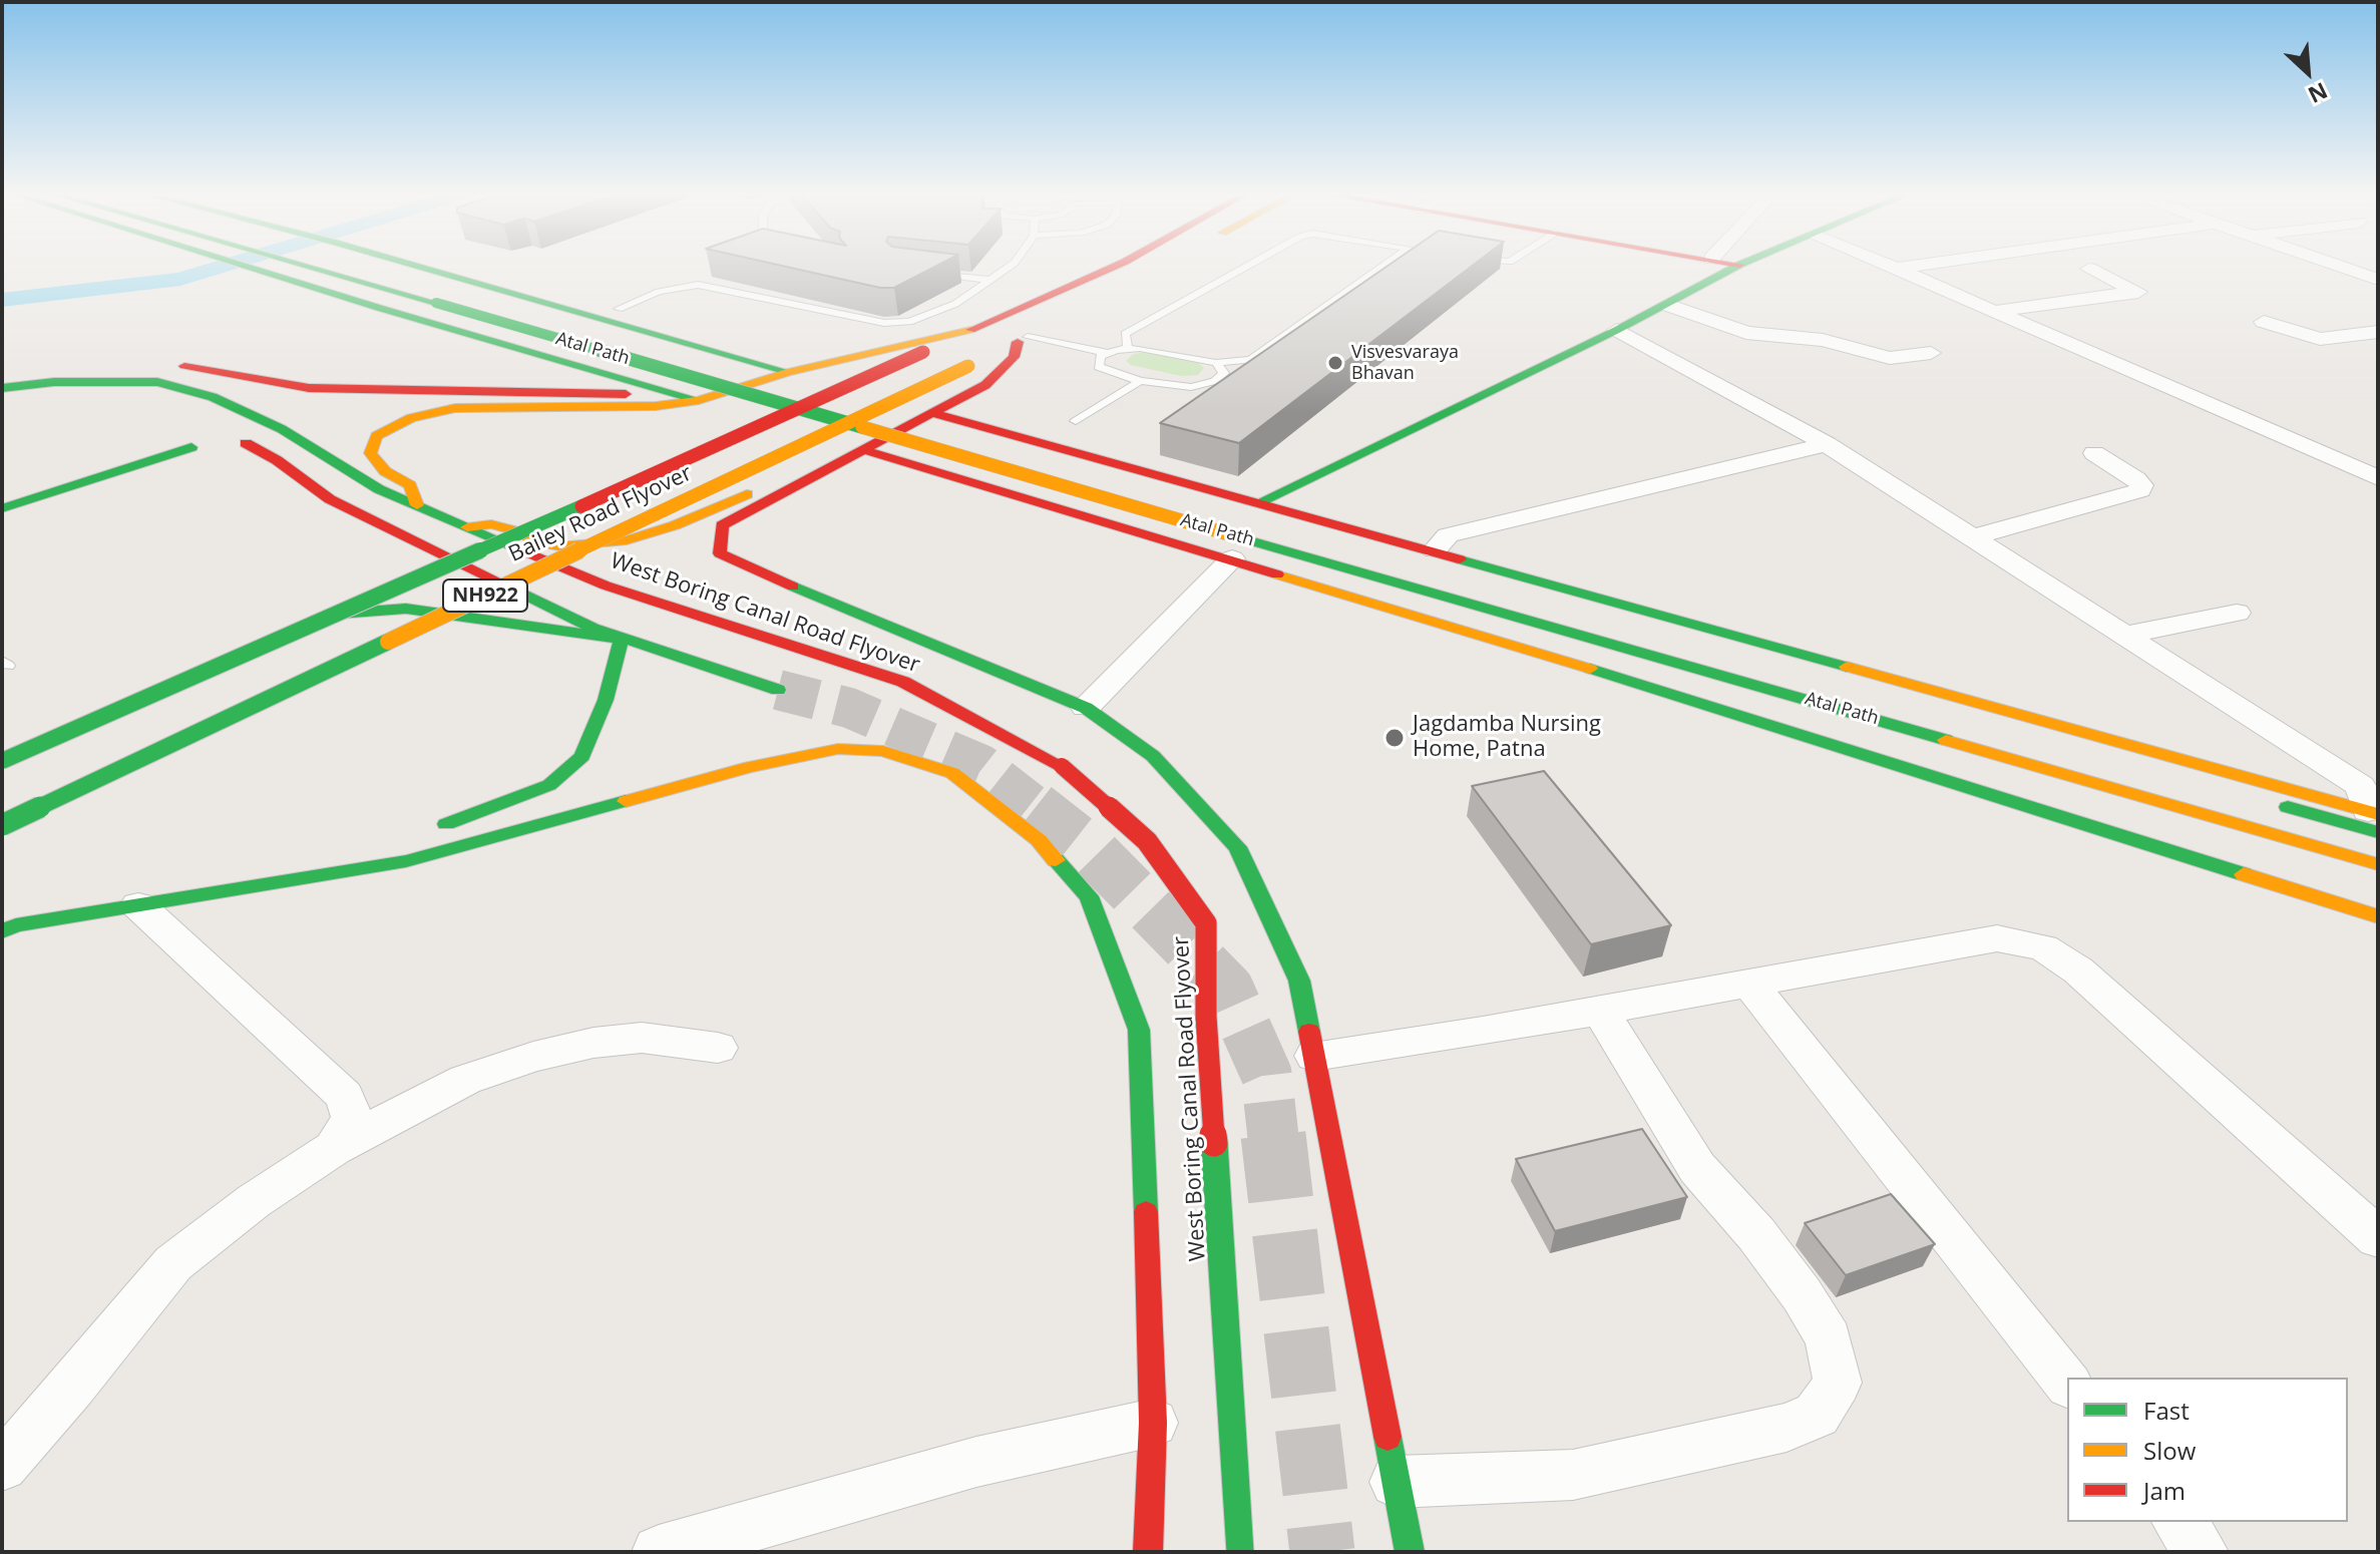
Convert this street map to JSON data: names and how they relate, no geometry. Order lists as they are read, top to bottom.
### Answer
{
  "streets": {
    "main road": [
      "Atal Path",
      "Bailey Road Flyover",
      "NH922",
      "West Boring Canal Road Flyover"
    ]
  },
  "crossings": [
    ["Bailey Road Flyover", "NH922"]
  ],
  "places": ["Visvesvaraya Bhavan", "Jagdamba Nursing Home, Patna"],
  "legend": ["Fast", "Slow", "Jam"],
  "north": "bottom right"
}
